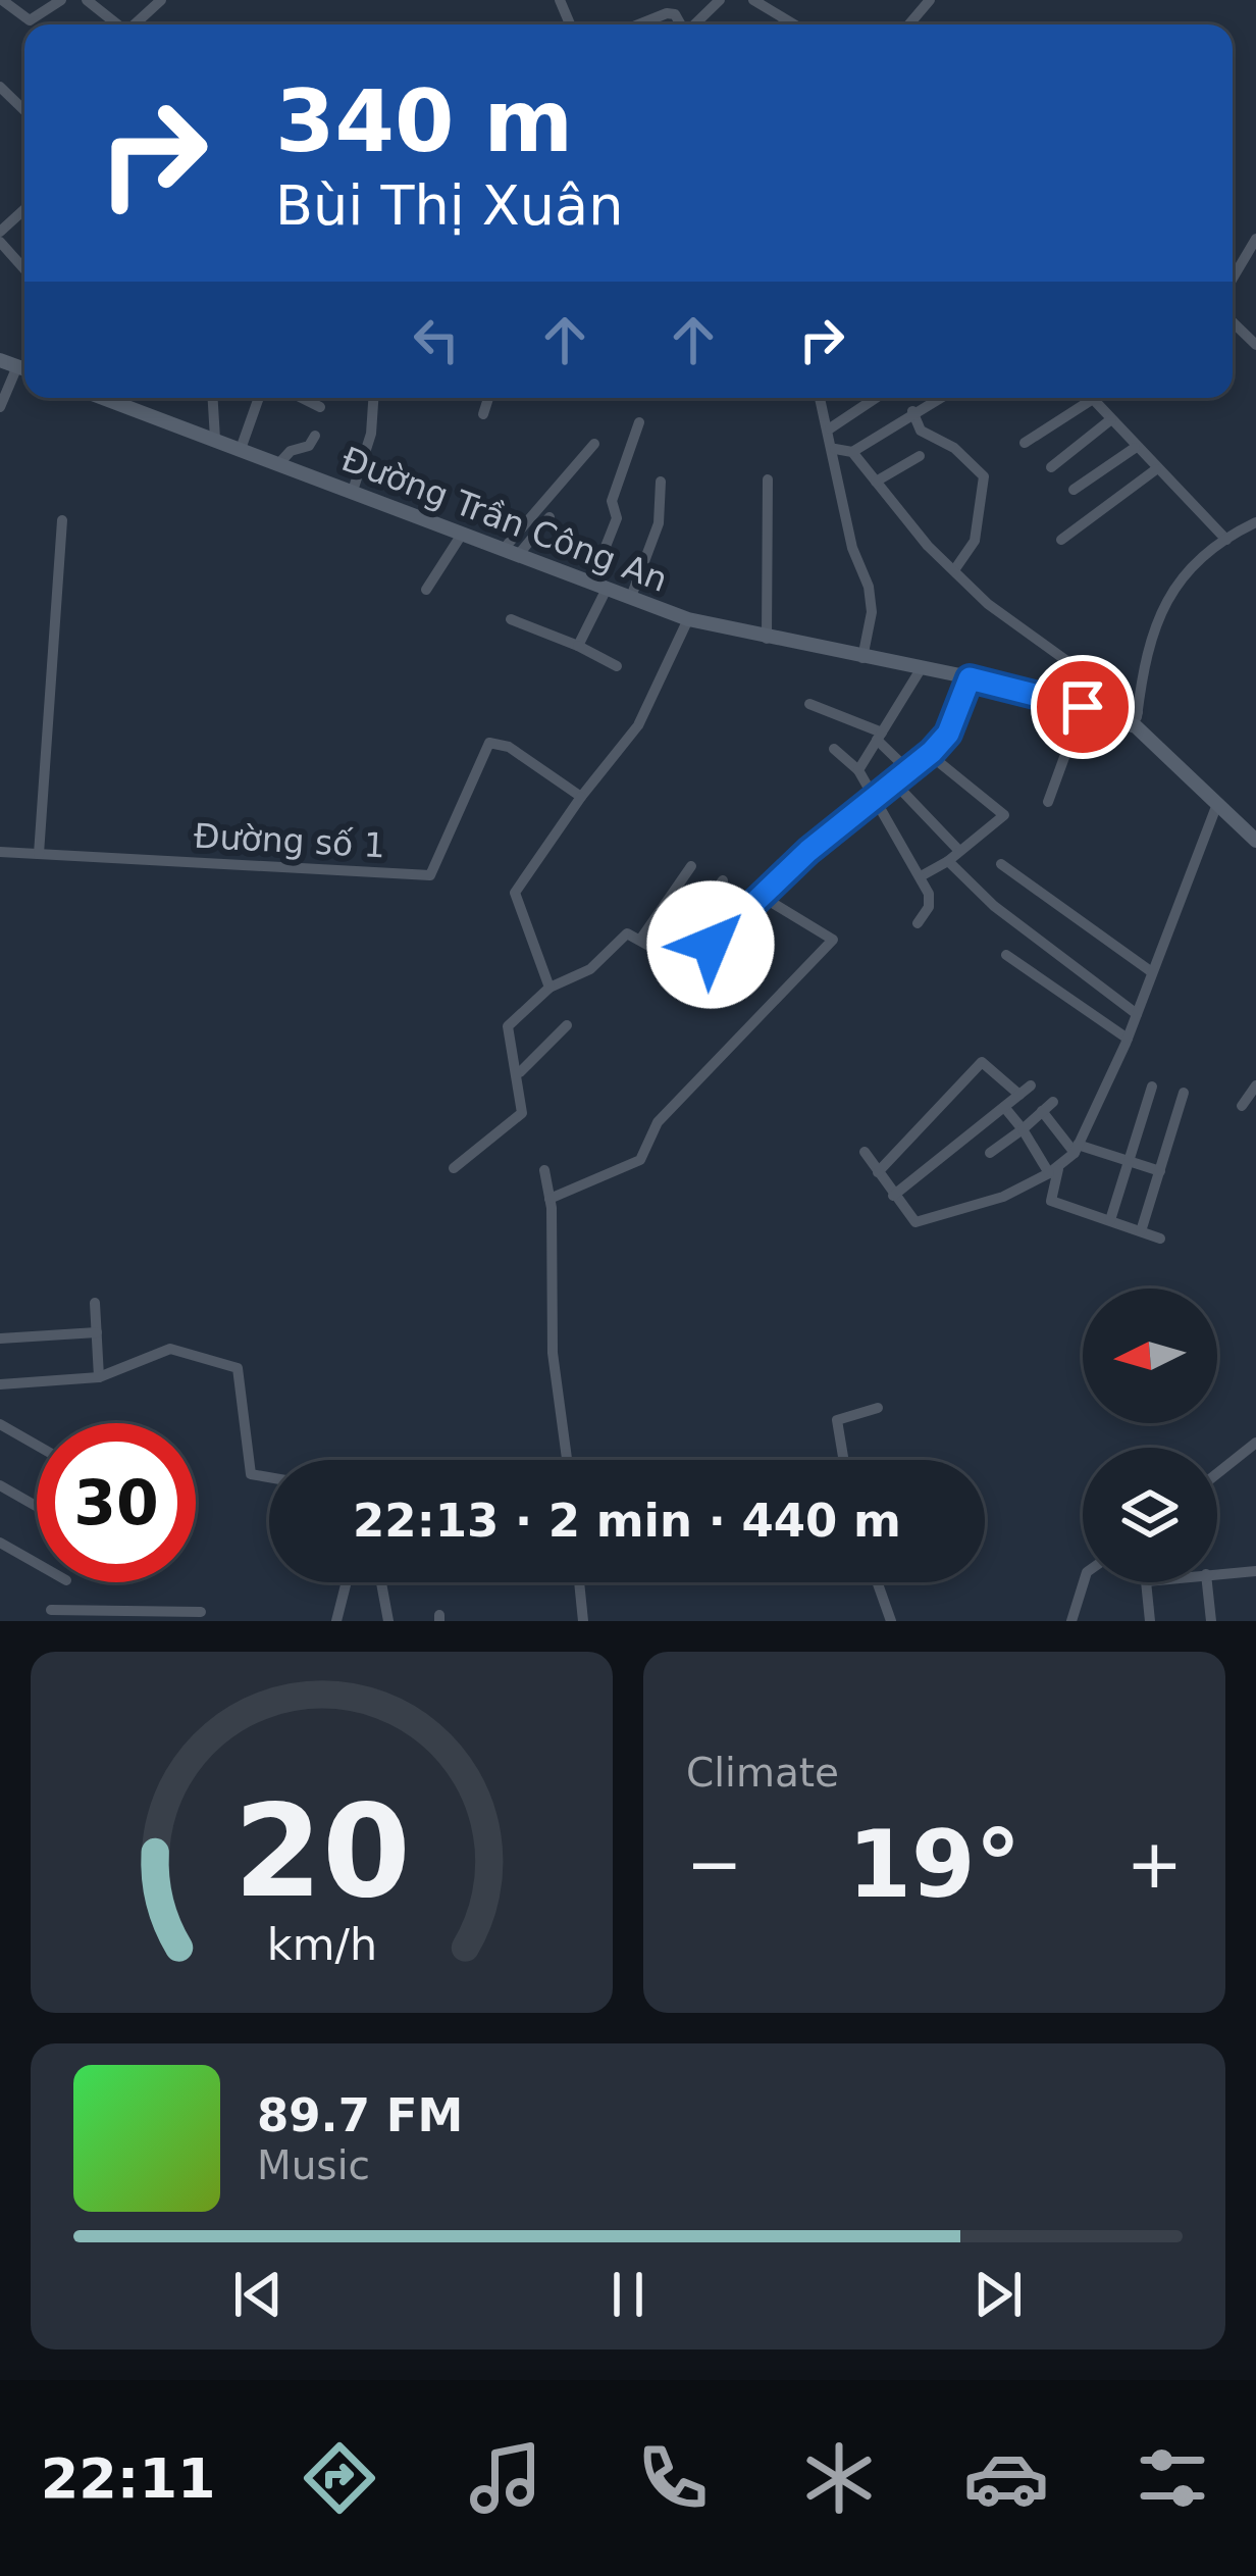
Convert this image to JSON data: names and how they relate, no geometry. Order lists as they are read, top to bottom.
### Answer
{
  "streets": {
    "main road": ["Đường Trần Công An"],
    "street": ["Đường số 1"]
  },
  "north": "left",
  "page": {
    "turn": ["340 m", "Bùi Thị Xuân"],
    "limit": "30",
    "trip": "22:13 · 2 min · 440 m",
    "tile": "Climate",
    "heat": ["−", "19°", "+"],
    "song": ["89.7 FM", "Music"],
    "tabs": "22:11",
    "gauge": ["20", "km/h"]
  }
}
